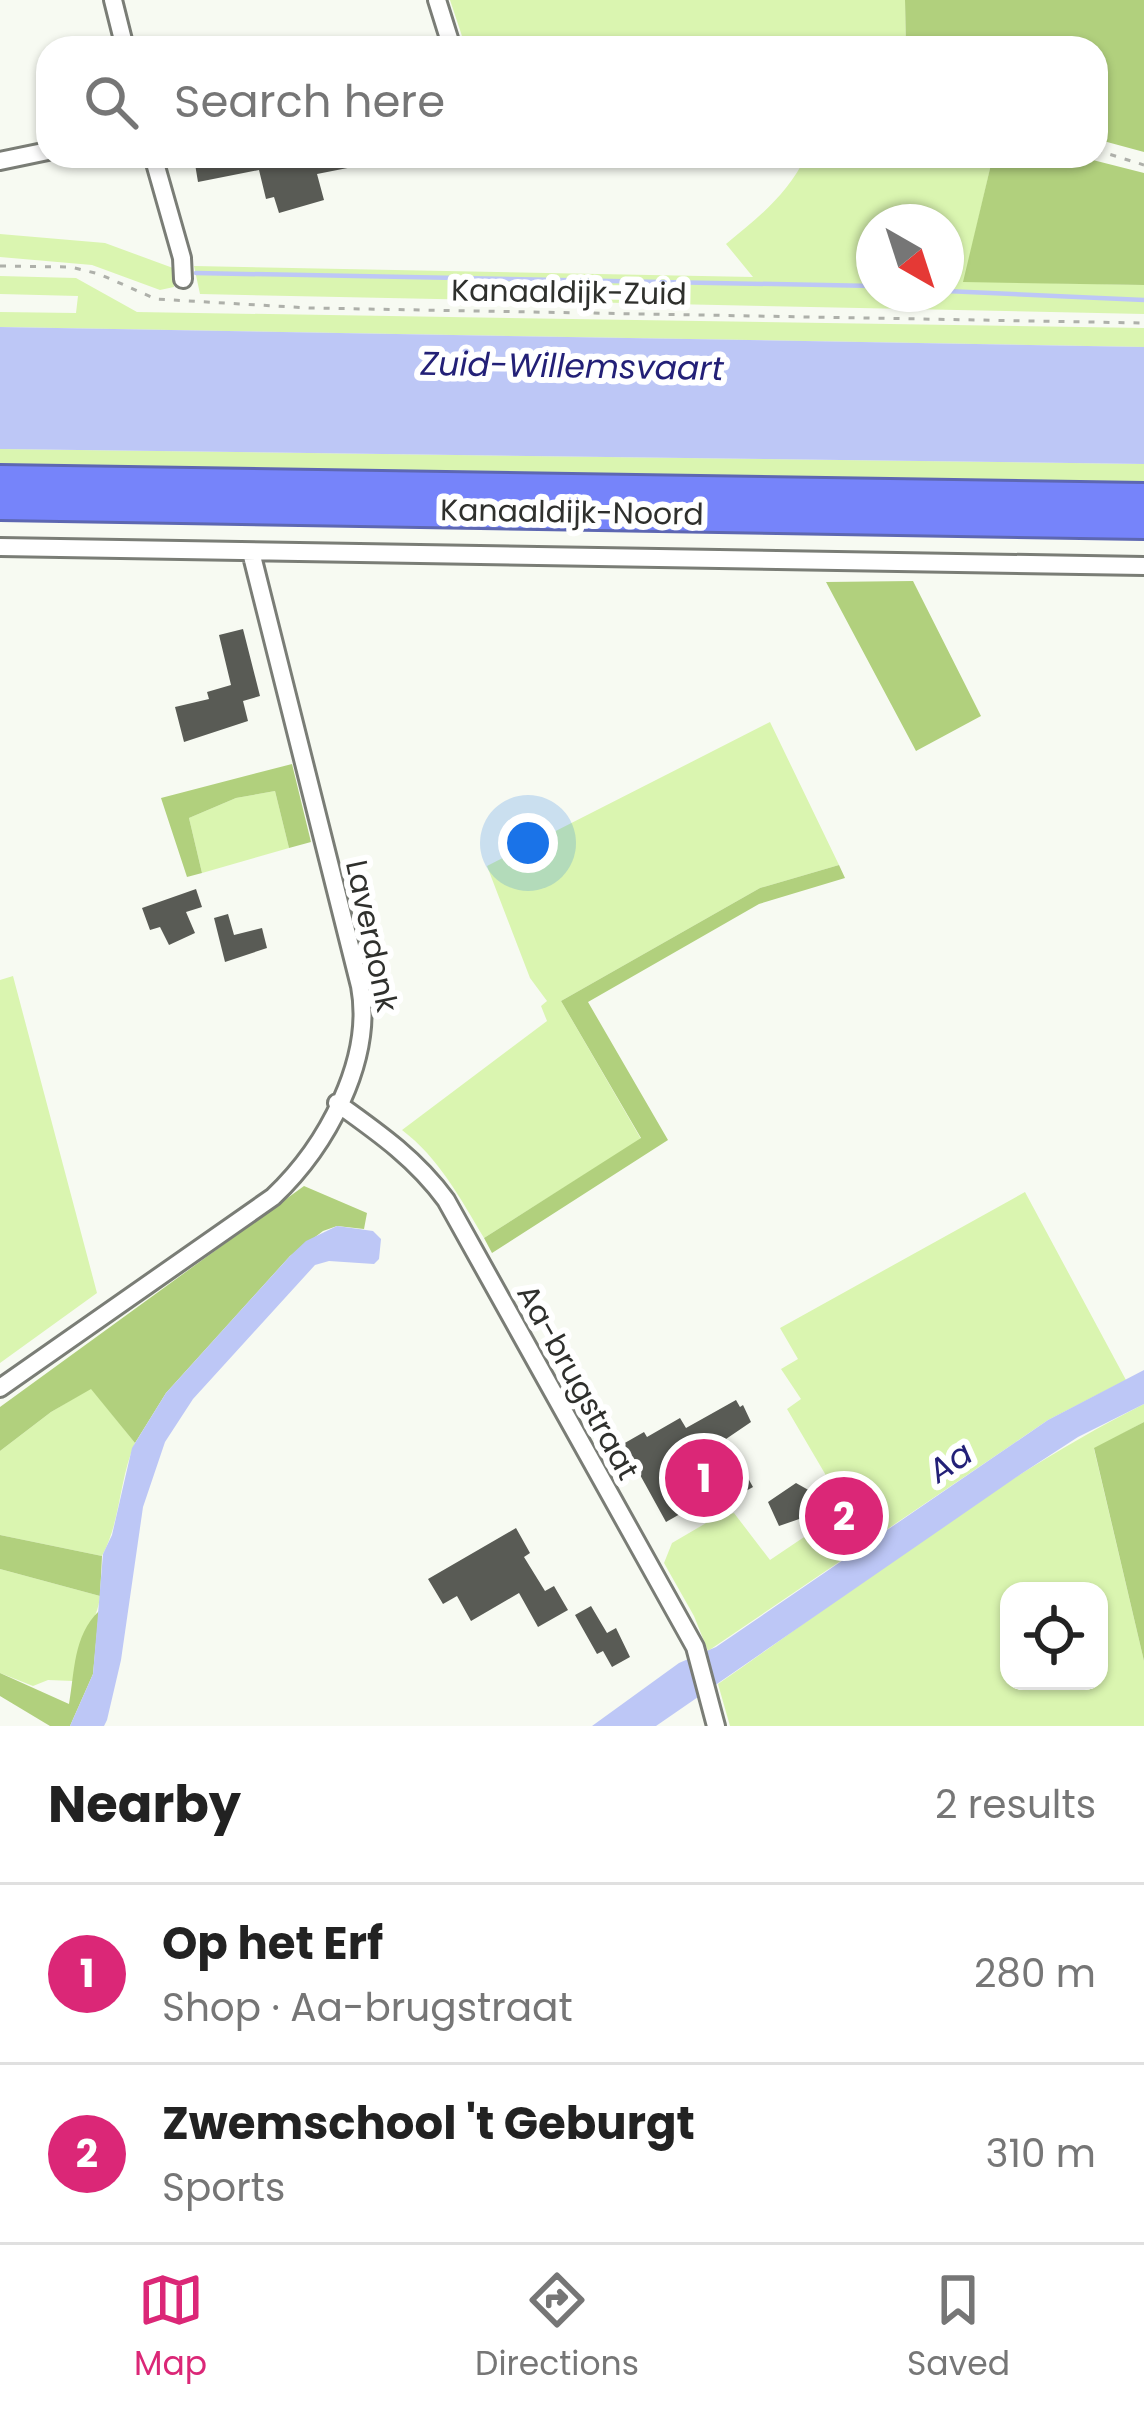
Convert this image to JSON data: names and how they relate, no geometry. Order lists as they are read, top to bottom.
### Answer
{
  "streets": {
    "highway": ["Kanaaldijk-Noord"],
    "street": ["Laverdonk", "Aa-brugstraat"],
    "path": ["Kanaaldijk-Zuid"]
  },
  "crossings": [
    ["Kanaaldijk-Noord", "Laverdonk"],
    ["Laverdonk", "Aa-brugstraat"]
  ],
  "water": ["Zuid-Willemsvaart", "Aa"],
  "north": "bottom right",
  "page": {
    "search": "Search here",
    "pins": ["1", "2"],
    "heading": ["Nearby", "2 results"],
    "list": [
      {
        "mark": "1",
        "name": "Op het Erf",
        "note": "Shop · Aa-brugstraat",
        "value": "280 m"
      },
      {
        "mark": "2",
        "name": "Zwemschool 't Geburgt",
        "note": "Sports",
        "value": "310 m"
      }
    ],
    "nav": ["Map", "Directions", "Saved"]
  }
}
